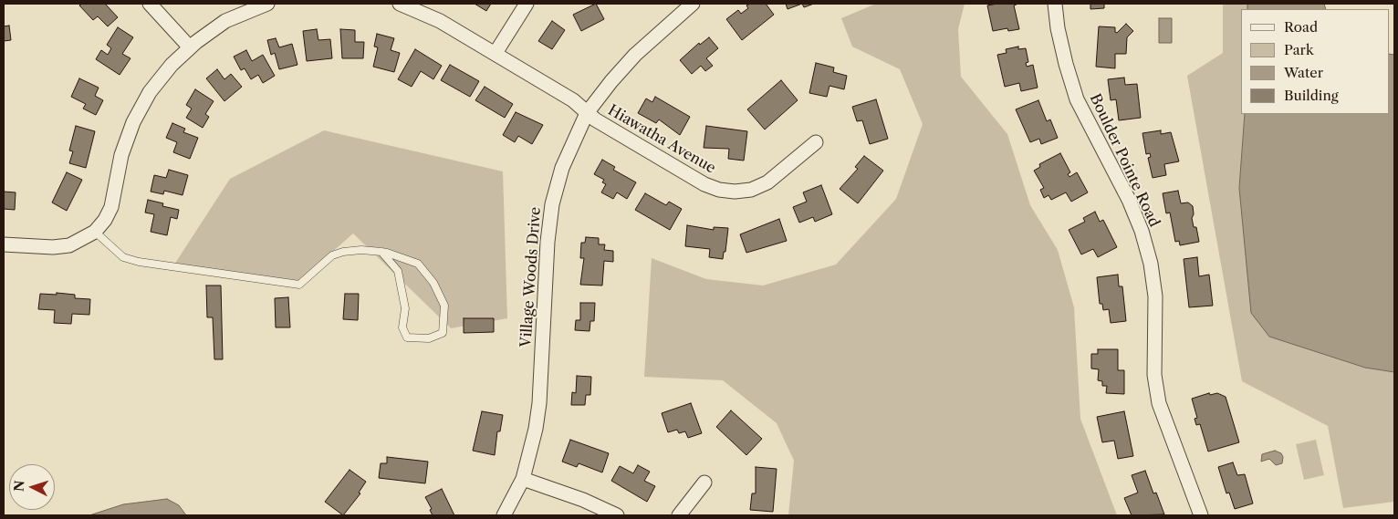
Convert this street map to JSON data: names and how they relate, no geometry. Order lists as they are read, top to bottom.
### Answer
{
  "streets": {
    "street": ["Hiawatha Avenue", "Boulder Pointe Road", "Village Woods Drive"]
  },
  "crossings": [
    ["Hiawatha Avenue", "Village Woods Drive"]
  ],
  "legend": [
    "Road",
    "Park",
    "Water",
    "Building"
  ],
  "north": "left"
}
